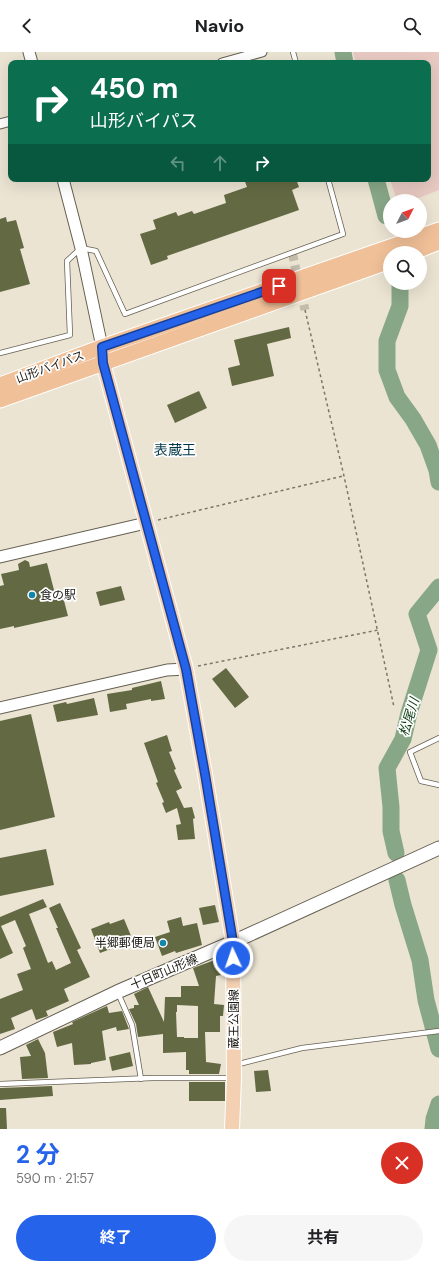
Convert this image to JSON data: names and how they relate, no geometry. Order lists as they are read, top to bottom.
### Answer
{
  "streets": {
    "highway": ["山形バイパス"],
    "main road": ["十日町山形線", "蔵王公園線"]
  },
  "crossings": [
    ["山形バイパス", "蔵王公園線"],
    ["十日町山形線", "蔵王公園線"]
  ],
  "districts": ["表蔵王"],
  "water": ["松尾川"],
  "places": ["食の駅", "半郷郵便局"],
  "north": "top right",
  "page": {
    "header": "Navio",
    "turn": ["450 m", "山形バイパス"],
    "heading": ["2 分", "590 m · 21:57"],
    "buttons": ["終了", "共有"]
  }
}
